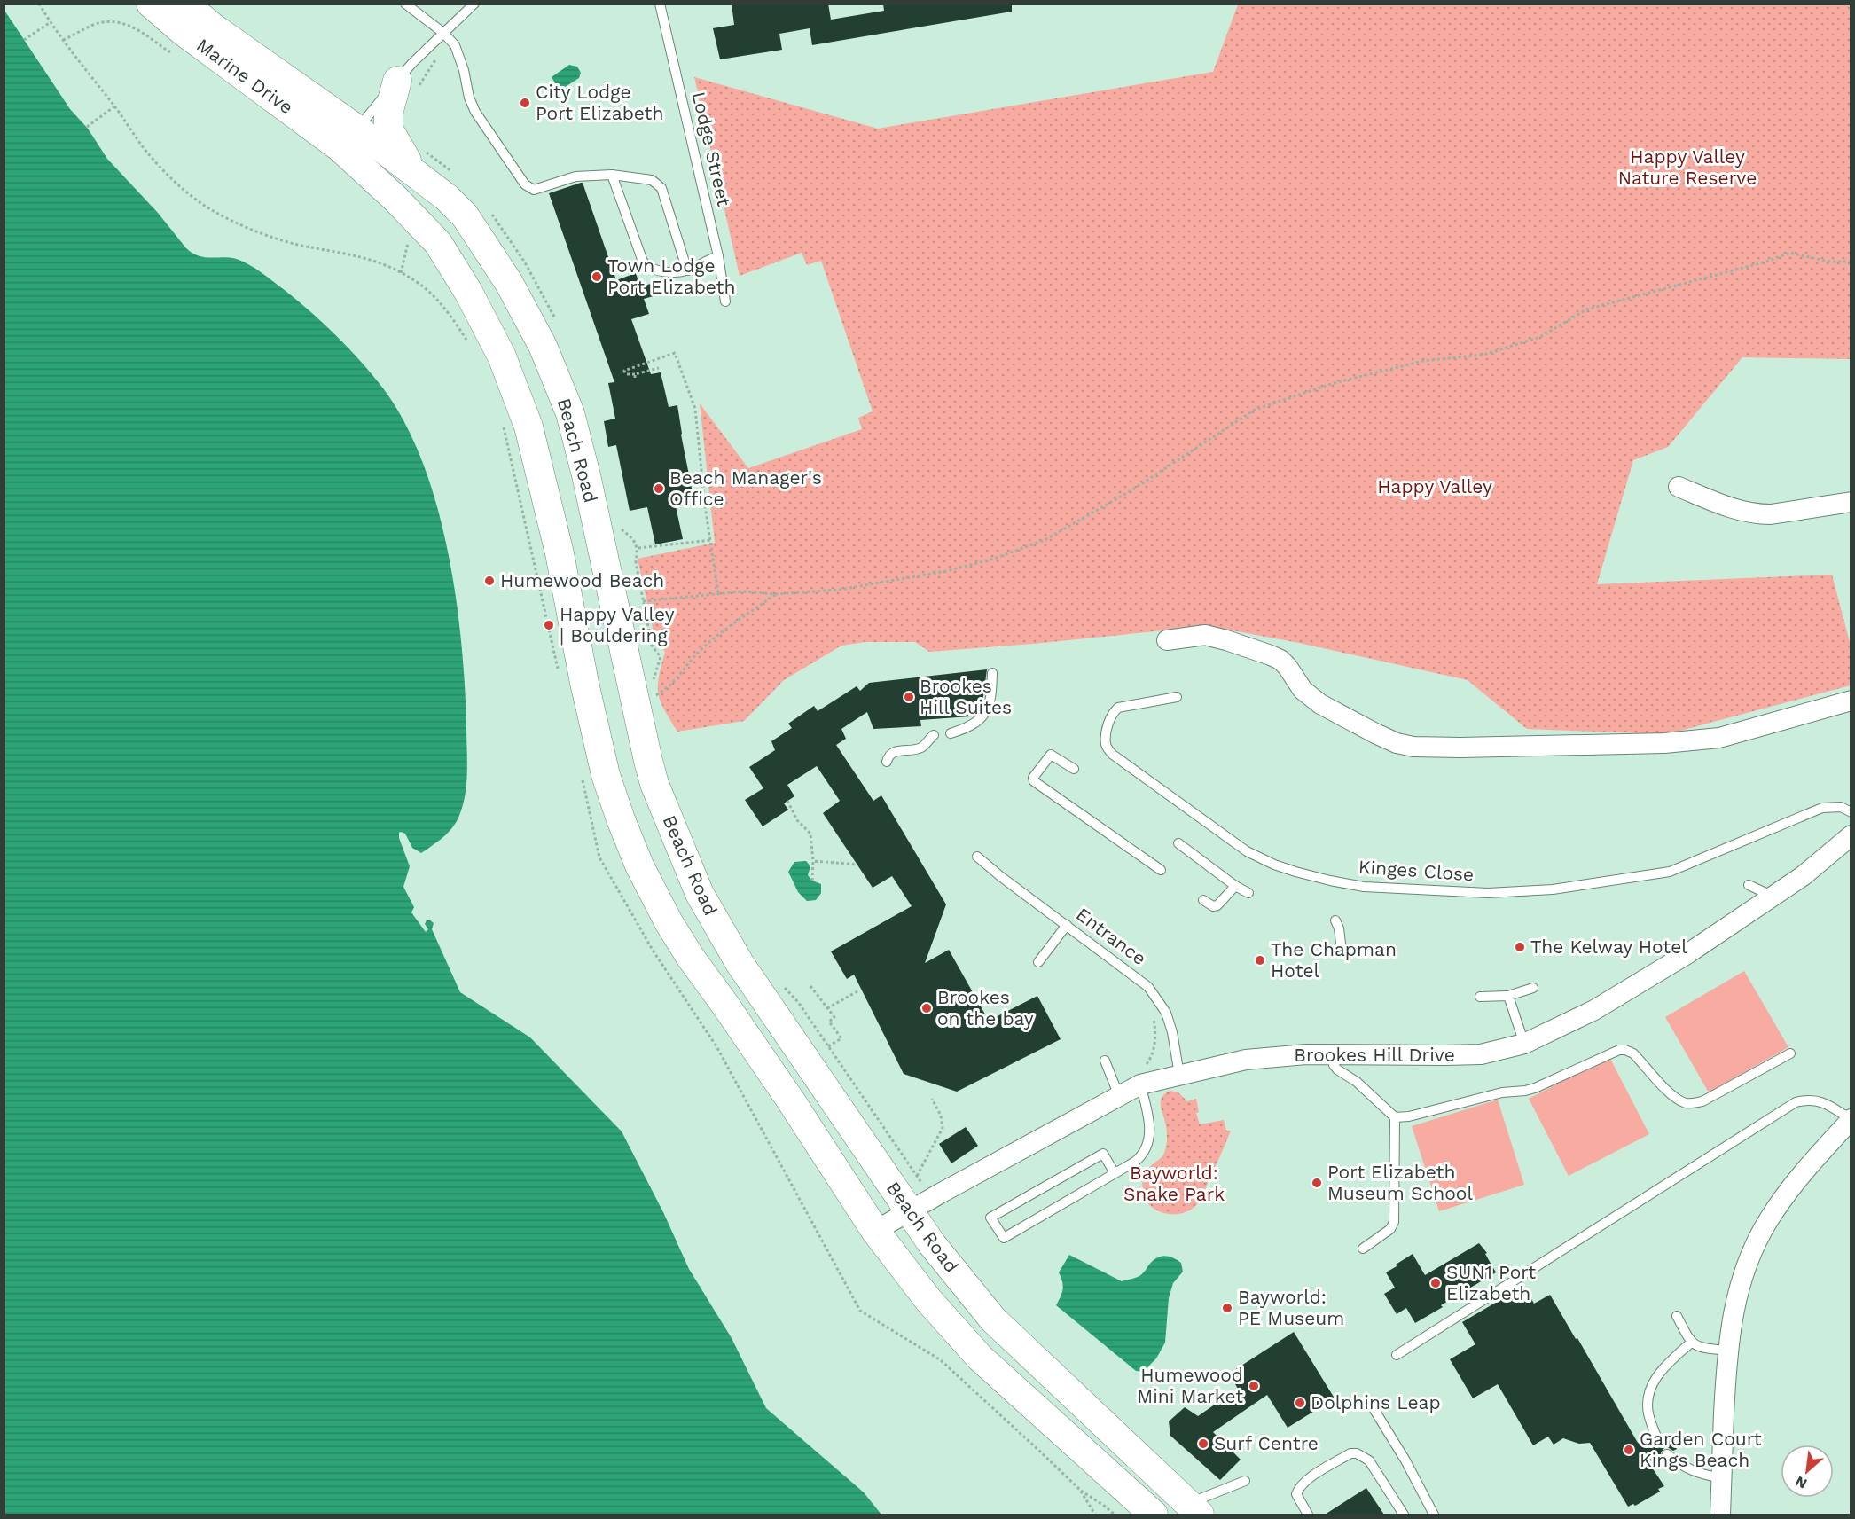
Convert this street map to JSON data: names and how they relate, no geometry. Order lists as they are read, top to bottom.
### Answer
{
  "streets": {
    "main road": ["Marine Drive", "Beach Road"],
    "street": ["Brookes Hill Drive"],
    "lane": ["Lodge Street", "Kinges Close", "Entrance"]
  },
  "crossings": [
    ["Marine Drive", "Beach Road"],
    ["Beach Road", "Brookes Hill Drive"],
    ["Entrance", "Brookes Hill Drive"]
  ],
  "parks": ["Happy Valley Nature Reserve", "Happy Valley", "Bayworld: Snake Park"],
  "places": [
    "City Lodge Port Elizabeth",
    "Town Lodge Port Elizabeth",
    "Beach Manager's Office",
    "Humewood Beach",
    "Happy Valley | Bouldering",
    "Brookes Hill Suites",
    "The Kelway Hotel",
    "The Chapman Hotel",
    "Brookes on the bay",
    "Port Elizabeth Museum School",
    "SUN1 Port Elizabeth",
    "Bayworld: PE Museum",
    "Humewood Mini Market",
    "Dolphins Leap",
    "Surf Centre",
    "Garden Court Kings Beach"
  ],
  "north": "bottom left"
}
